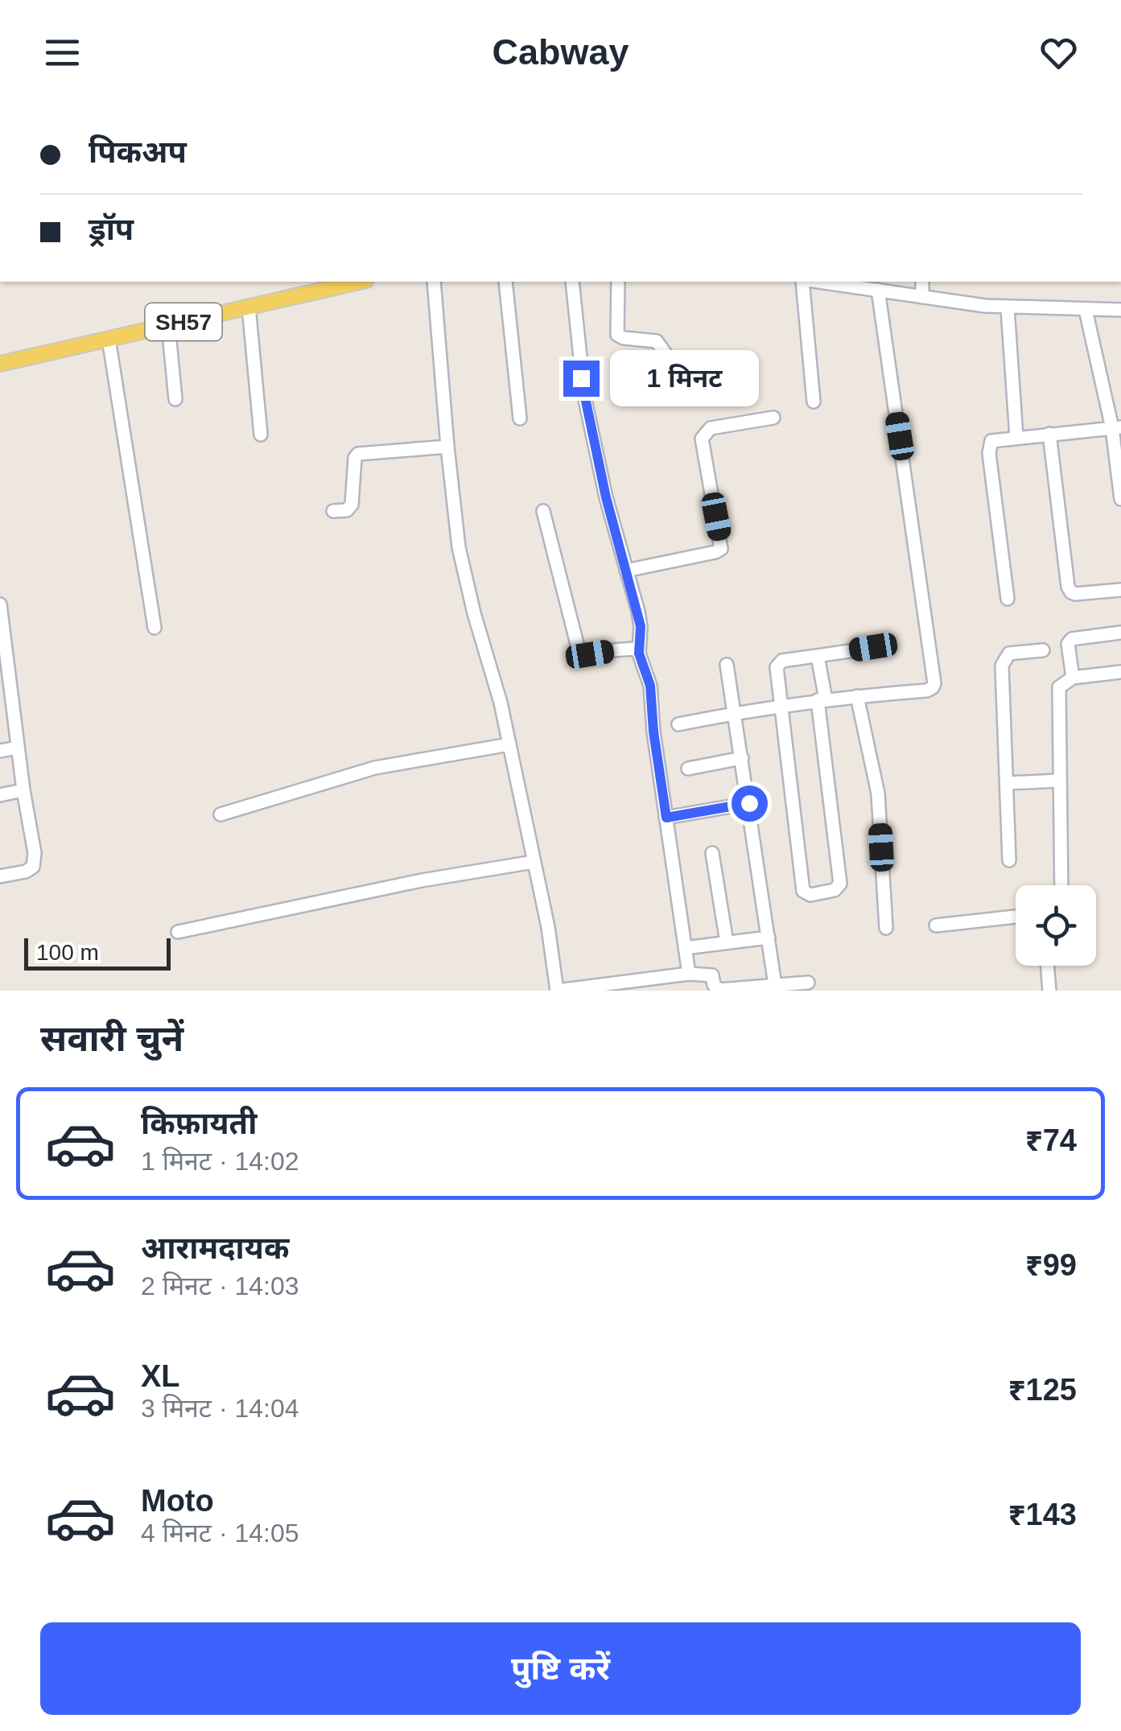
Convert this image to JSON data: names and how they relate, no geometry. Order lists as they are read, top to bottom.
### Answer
{
  "streets": {
    "main road": ["SH57"]
  },
  "scale_bar": "100 m",
  "page": {
    "header": "Cabway",
    "banner": ["पिकअप", "ड्रॉप"],
    "bubble": "1 मिनट",
    "scale": "100 m",
    "heading": "सवारी चुनें",
    "list": [
      {
        "name": "किफ़ायती",
        "note": "1 मिनट · 14:02",
        "value": "₹74"
      },
      {
        "name": "आरामदायक",
        "note": "2 मिनट · 14:03",
        "value": "₹99"
      },
      {
        "name": "XL",
        "note": "3 मिनट · 14:04",
        "value": "₹125"
      },
      {
        "name": "Moto",
        "note": "4 मिनट · 14:05",
        "value": "₹143"
      }
    ],
    "buttons": "पुष्टि करें"
  }
}
